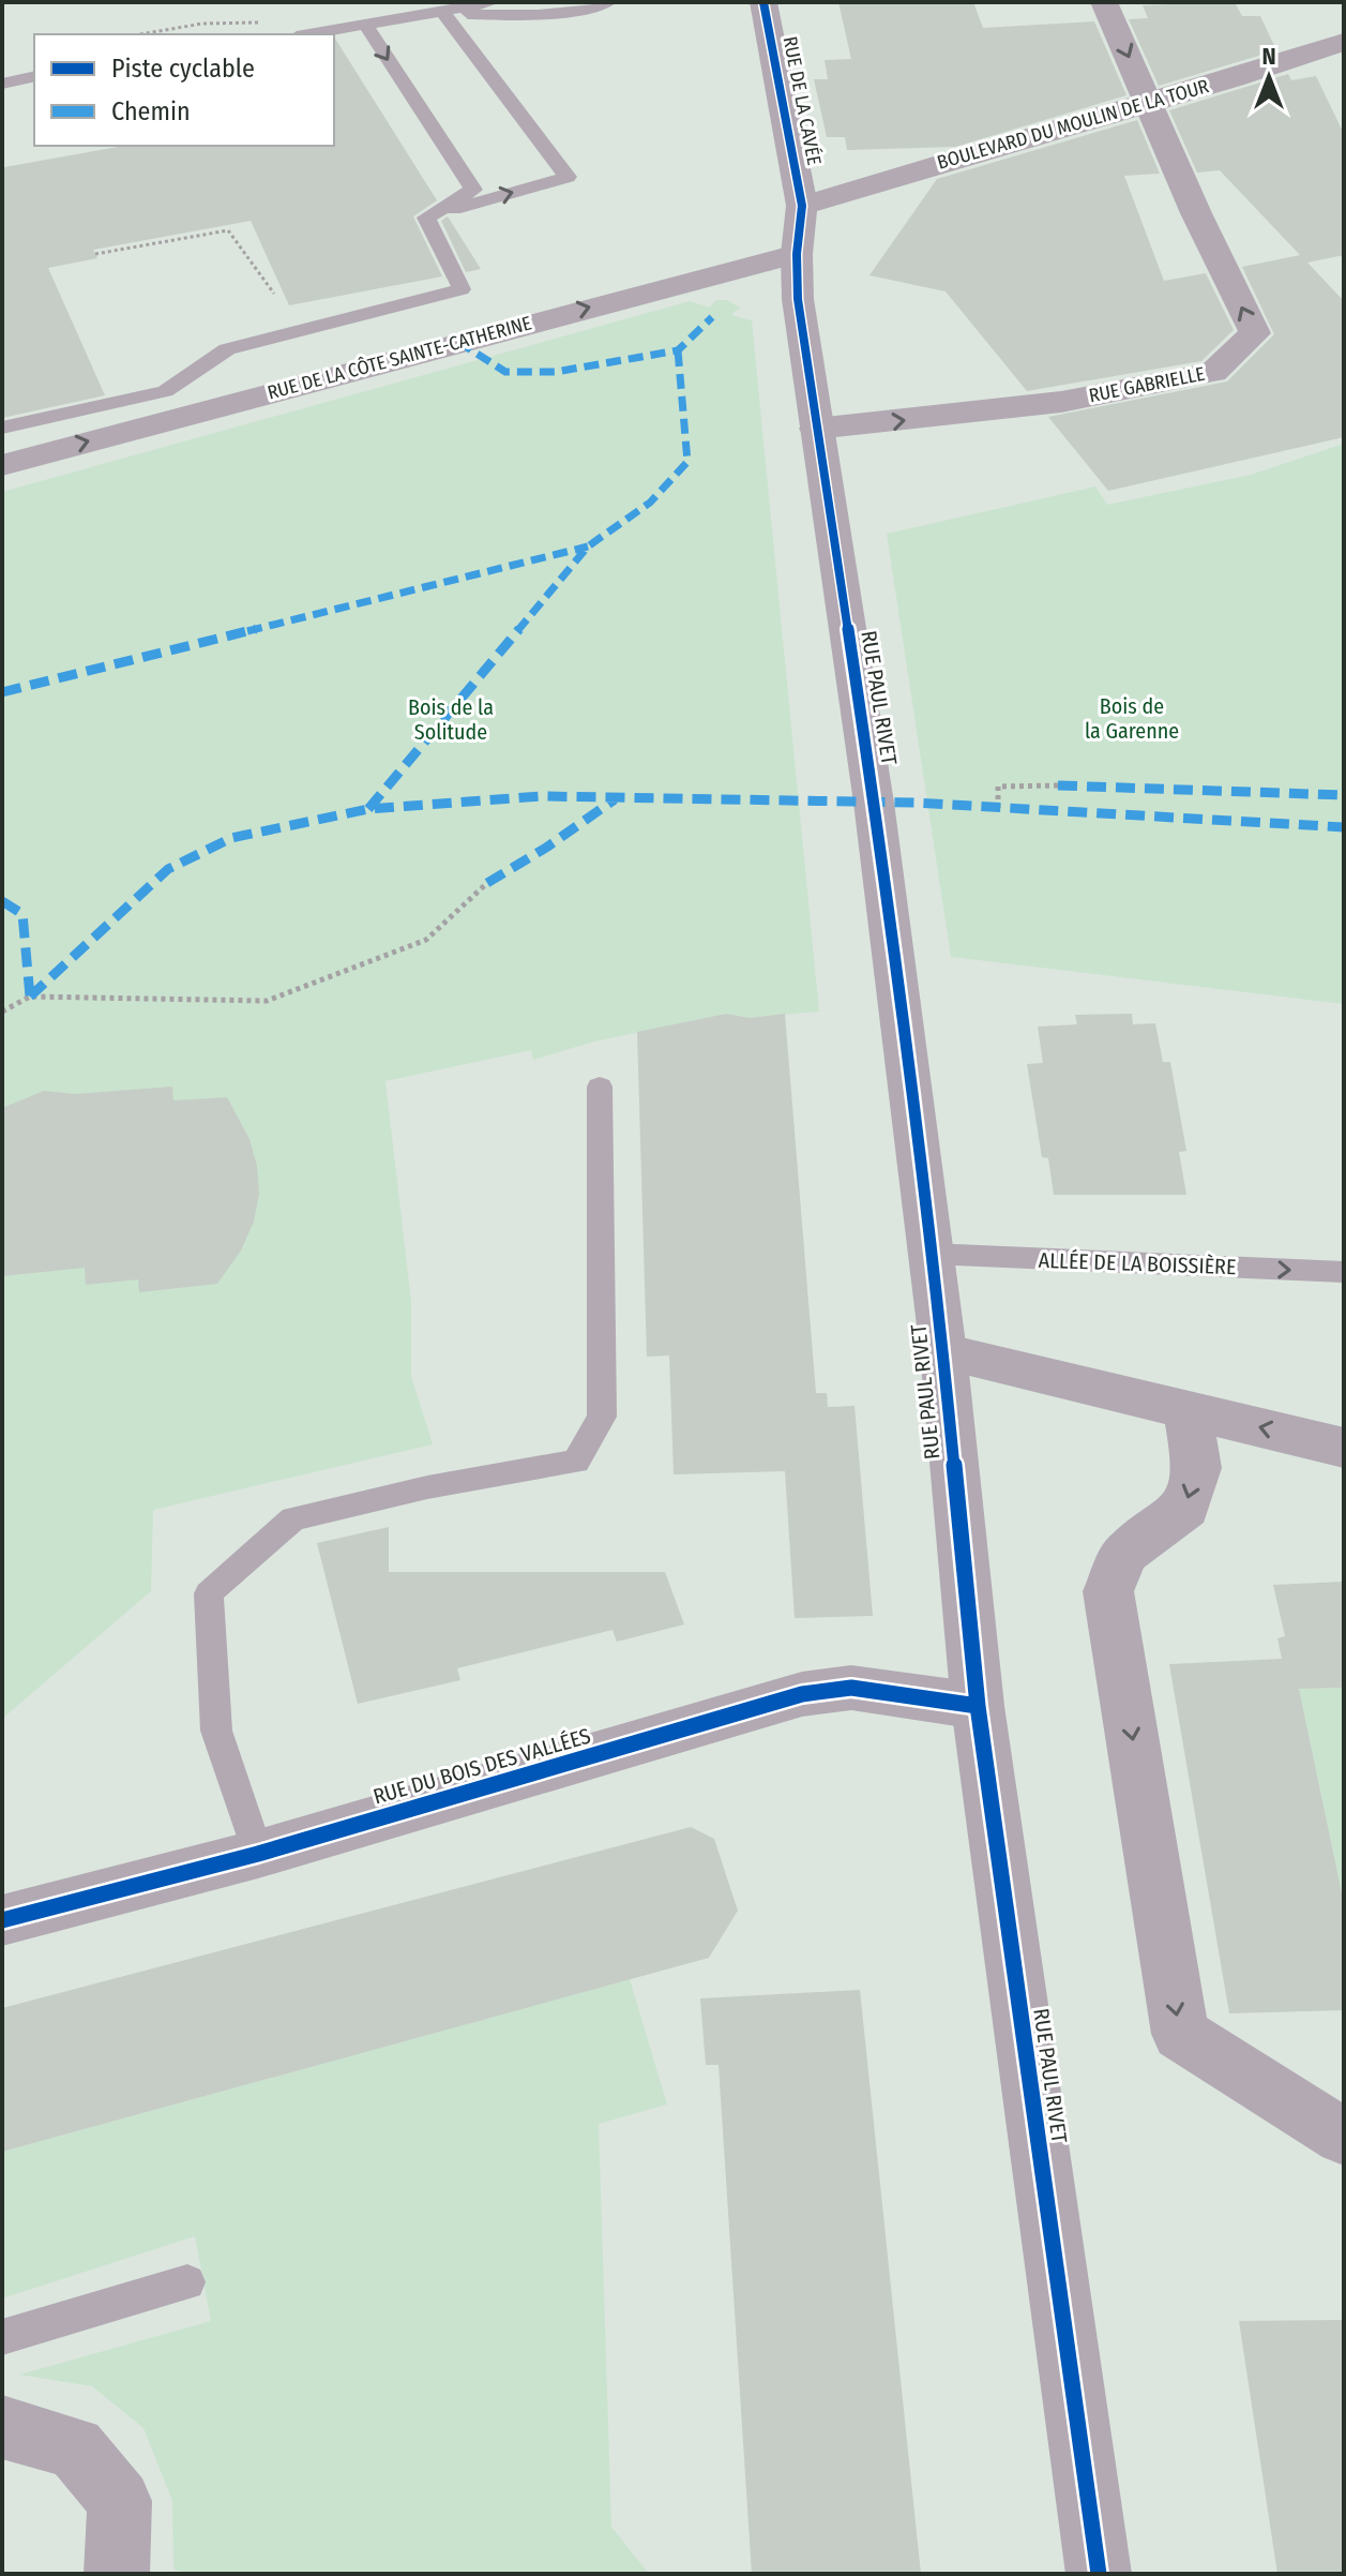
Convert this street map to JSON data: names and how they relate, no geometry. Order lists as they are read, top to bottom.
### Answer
{
  "streets": {
    "street": [
      "RUE DE LA CAVÉE",
      "BOULEVARD DU MOULIN DE LA TOUR",
      "RUE DE LA CÔTE SAINTE-CATHERINE",
      "RUE GABRIELLE",
      "RUE PAUL RIVET",
      "RUE DU BOIS DES VALLÉES"
    ],
    "lane": ["ALLÉE DE LA BOISSIÈRE"]
  },
  "crossings": [
    ["RUE DE LA CAVÉE", "BOULEVARD DU MOULIN DE LA TOUR"],
    ["RUE DE LA CAVÉE", "RUE PAUL RIVET"],
    ["BOULEVARD DU MOULIN DE LA TOUR", "RUE GABRIELLE"],
    ["BOULEVARD DU MOULIN DE LA TOUR", "RUE PAUL RIVET"],
    ["RUE DE LA CÔTE SAINTE-CATHERINE", "RUE PAUL RIVET"],
    ["RUE GABRIELLE", "RUE PAUL RIVET"],
    ["RUE PAUL RIVET", "ALLÉE DE LA BOISSIÈRE"],
    ["RUE PAUL RIVET", "RUE DU BOIS DES VALLÉES"]
  ],
  "one_way": ["RUE DE LA CÔTE SAINTE-CATHERINE", "ALLÉE DE LA BOISSIÈRE"],
  "parks": ["Bois de la Garenne", "Bois de la Solitude"],
  "legend": ["Piste cyclable", "Chemin"],
  "north": "top"
}
